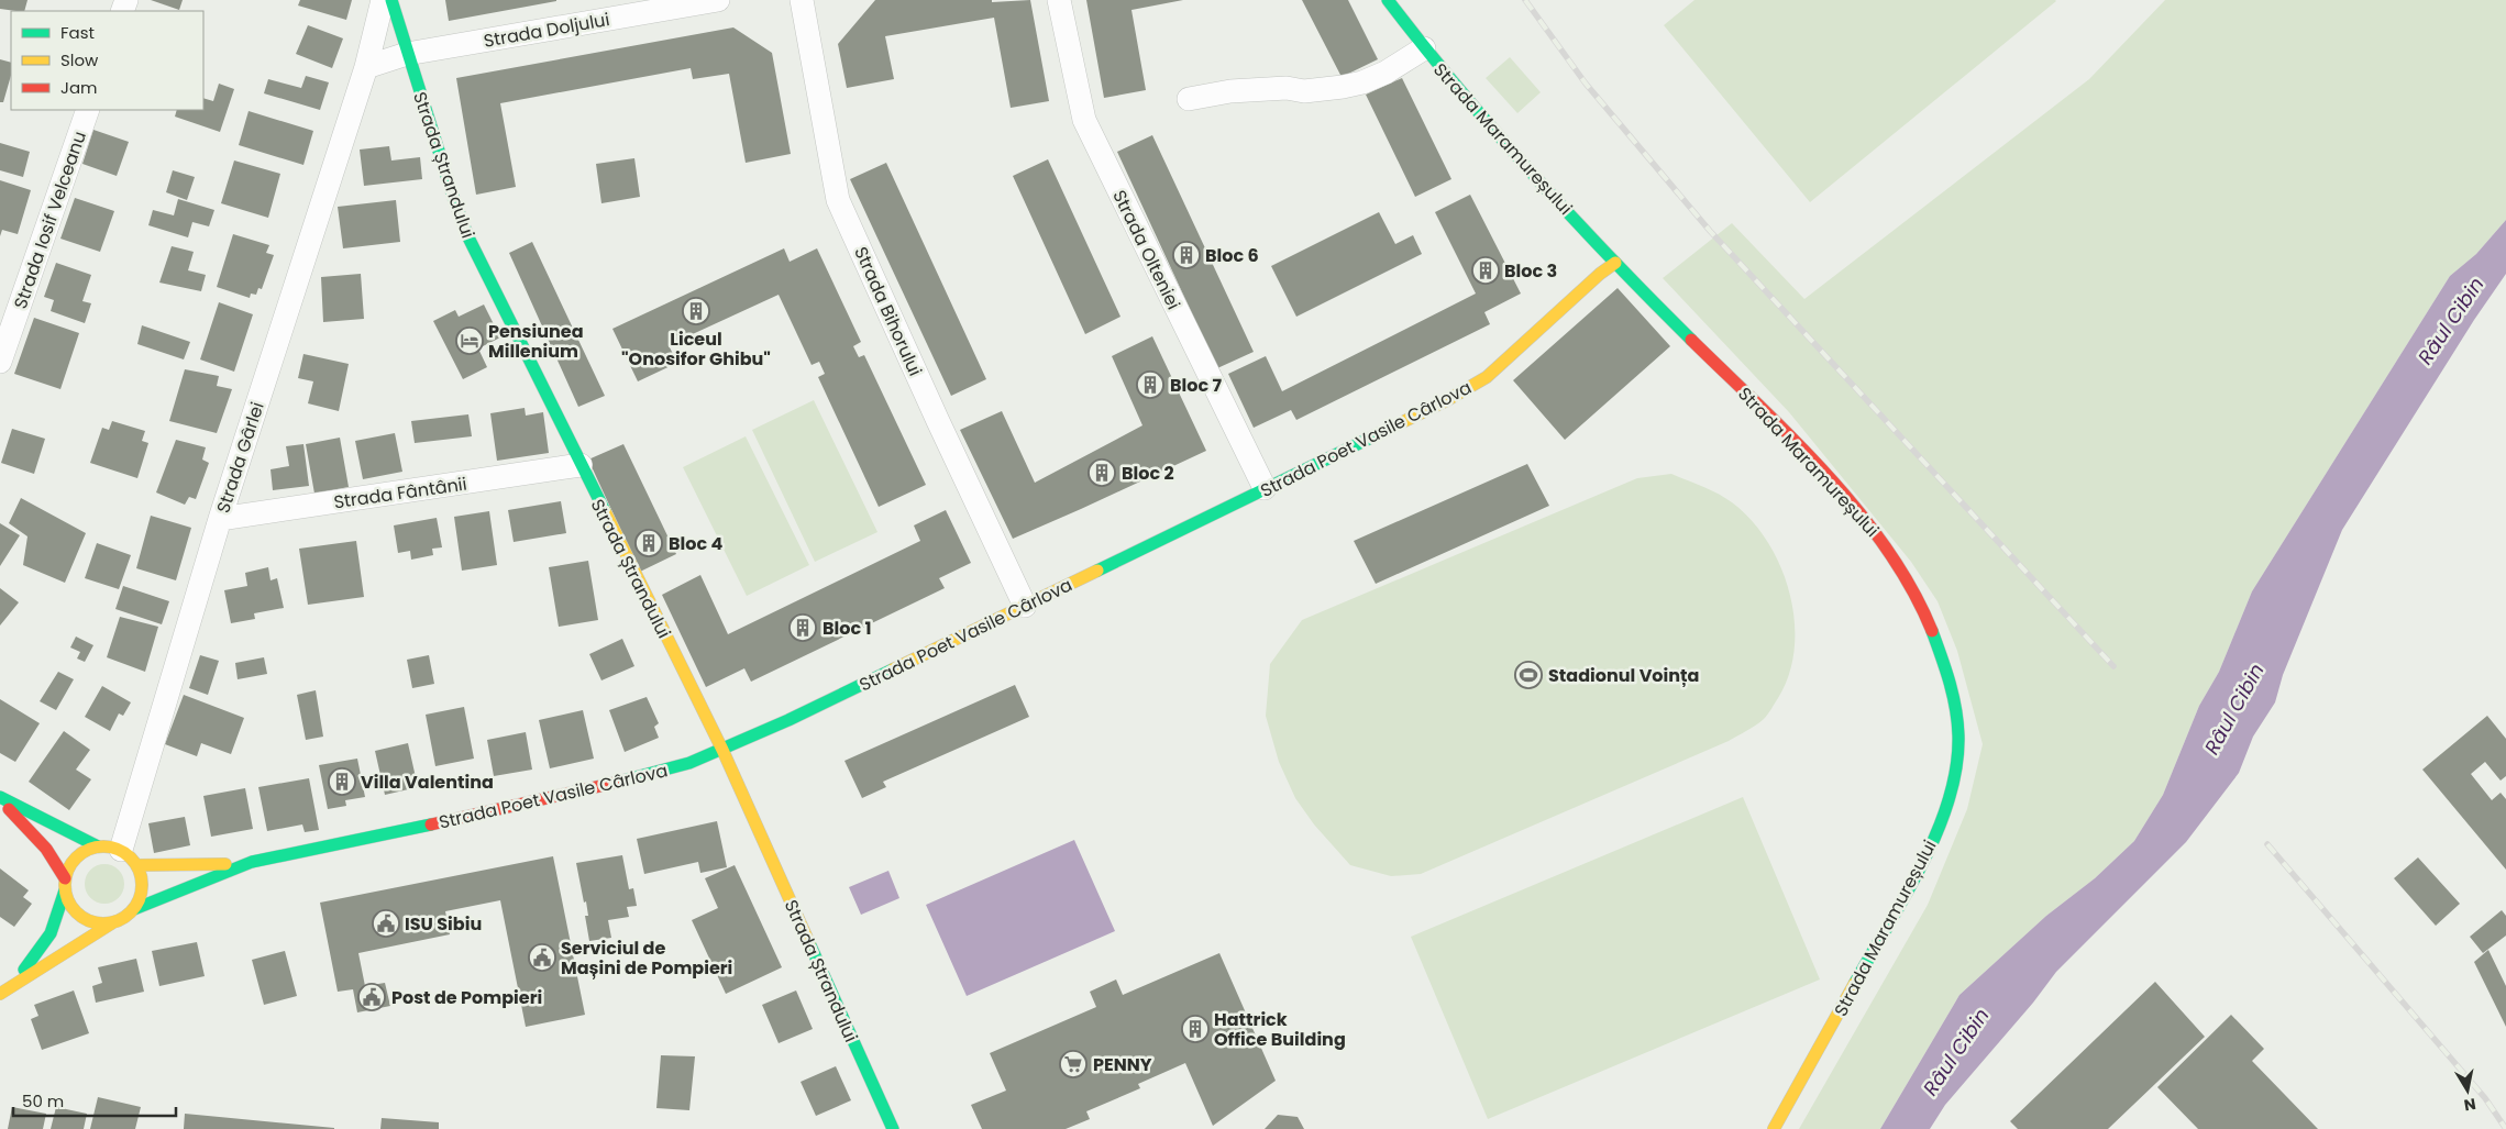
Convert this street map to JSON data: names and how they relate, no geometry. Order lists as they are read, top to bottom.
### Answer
{
  "streets": {
    "street": [
      "Strada Doljului",
      "Strada Maramureșului",
      "Strada Ștrandului",
      "Strada Iosif Velceanu",
      "Strada Olteniei",
      "Strada Bihorului",
      "Strada Poet Vasile Cârlova",
      "Strada Gârlei",
      "Strada Fântânii"
    ]
  },
  "crossings": [
    ["Strada Doljului", "Strada Ștrandului"],
    ["Strada Maramureșului", "Strada Poet Vasile Cârlova"],
    ["Strada Ștrandului", "Strada Poet Vasile Cârlova"],
    ["Strada Ștrandului", "Strada Fântânii"],
    ["Strada Olteniei", "Strada Poet Vasile Cârlova"],
    ["Strada Bihorului", "Strada Poet Vasile Cârlova"],
    ["Strada Poet Vasile Cârlova", "Strada Gârlei"],
    ["Strada Gârlei", "Strada Fântânii"]
  ],
  "water": ["Râul Cibin"],
  "places": {
    "building": [
      "Bloc 6",
      "Bloc 3",
      "Liceul \"Onosifor Ghibu\"",
      "Bloc 7",
      "Bloc 2",
      "Bloc 4",
      "Bloc 1",
      "Villa Valentina",
      "Hattrick Office Building"
    ],
    "hotel": ["Pensiunea Millenium"],
    "sports": ["Stadionul Voința"],
    "public building": ["ISU Sibiu", "Serviciul de Mașini de Pompieri", "Post de Pompieri"],
    "supermarket": ["PENNY"]
  },
  "legend": ["Fast", "Slow", "Jam"],
  "scale_bar": "50 m",
  "north": "bottom"
}
